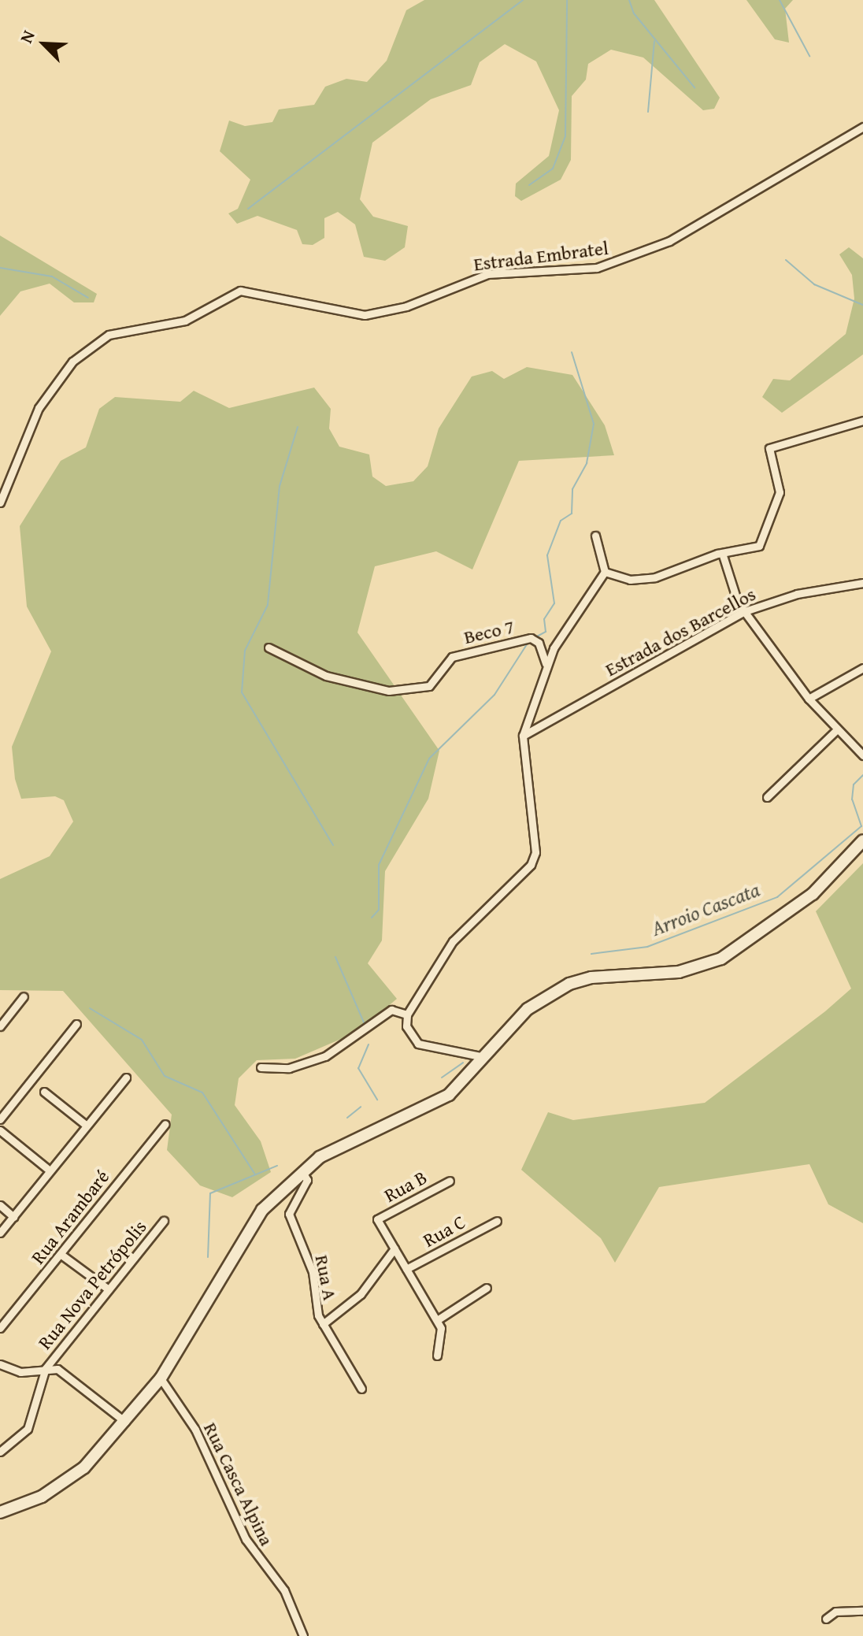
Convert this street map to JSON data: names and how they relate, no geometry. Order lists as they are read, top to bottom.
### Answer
{
  "streets": {
    "street": [
      "Estrada Embratel",
      "Beco 7",
      "Estrada dos Barcellos",
      "Rua B",
      "Rua Arambaré",
      "Rua C",
      "Rua A",
      "Rua Nova Petrópolis",
      "Rua Casca Alpina"
    ]
  },
  "water": ["Arroio Cascata"],
  "north": "top left"
}
